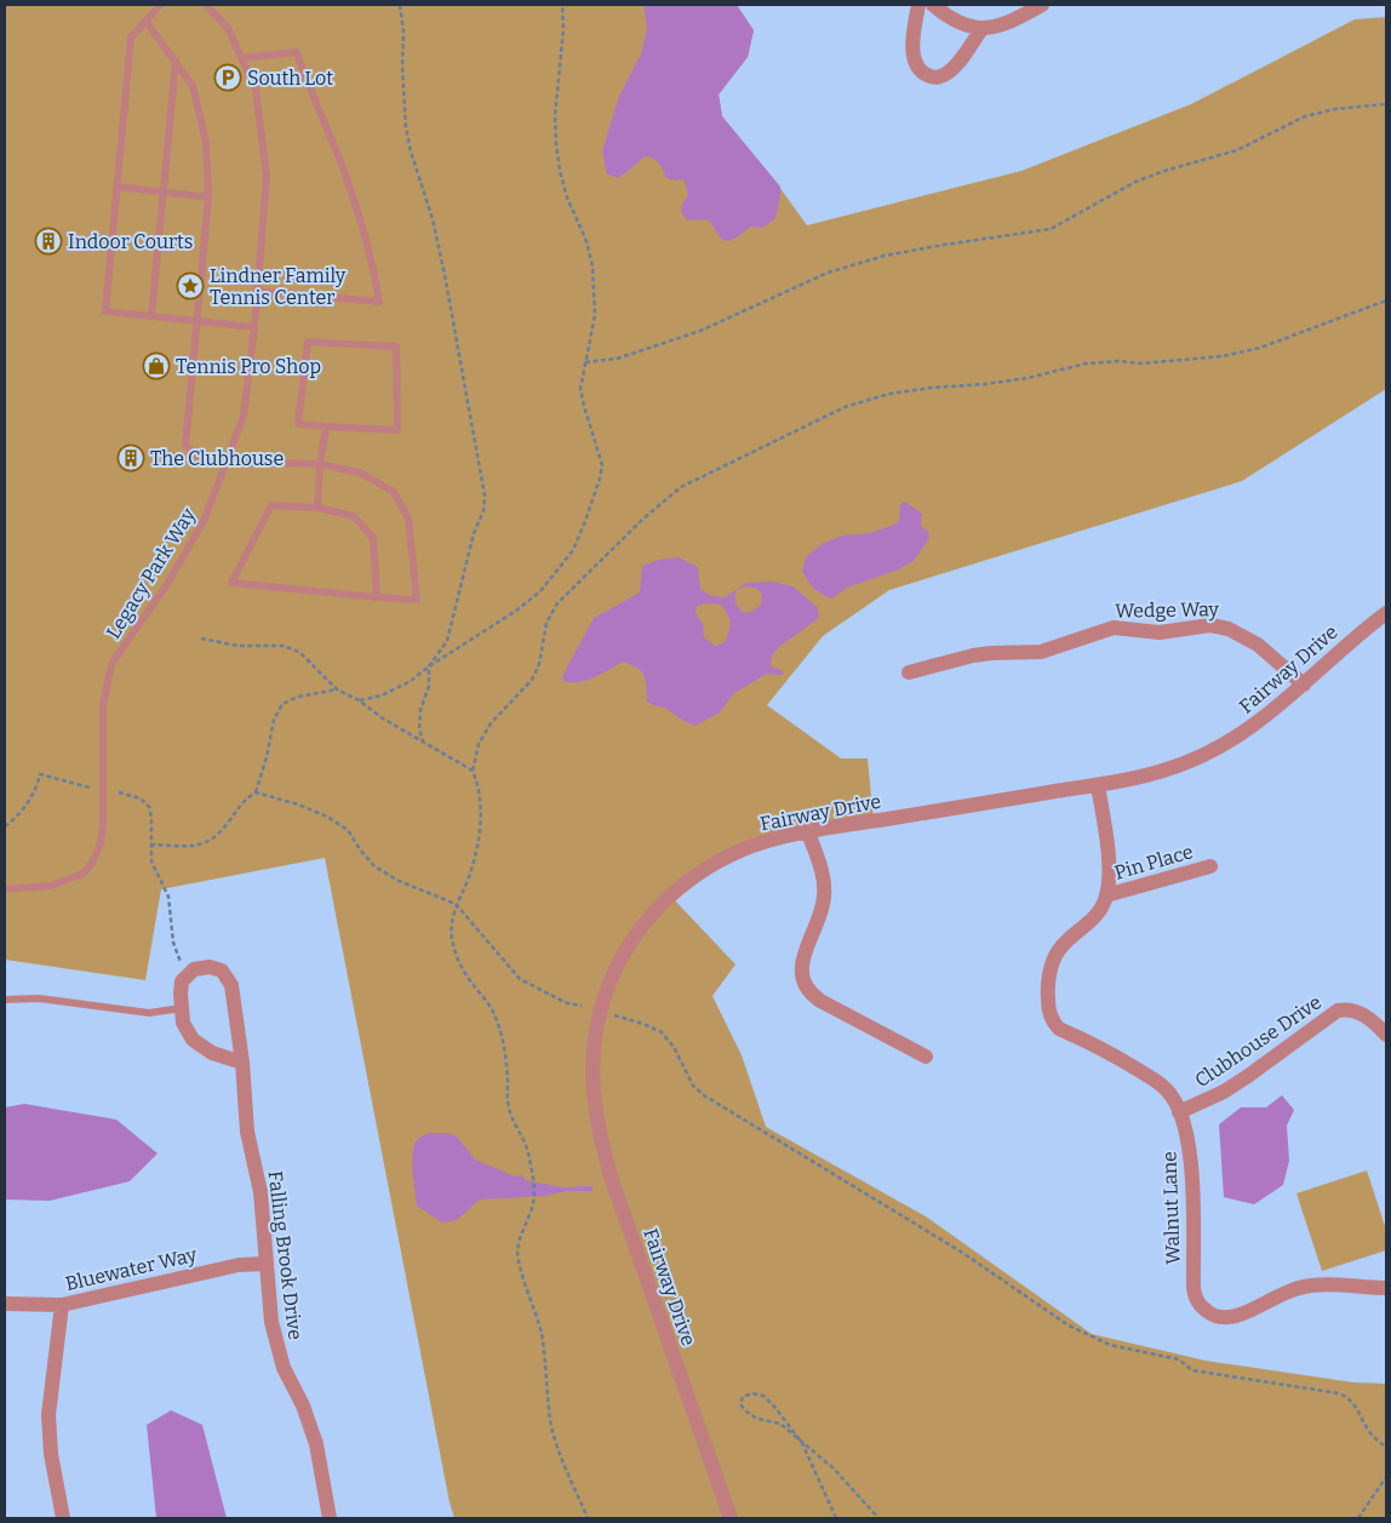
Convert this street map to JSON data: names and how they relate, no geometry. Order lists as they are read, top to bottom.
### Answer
{
  "streets": {
    "street": [
      "Wedge Way",
      "Fairway Drive",
      "Pin Place",
      "Clubhouse Drive",
      "Walnut Lane",
      "Falling Brook Drive",
      "Bluewater Way"
    ],
    "lane": ["Legacy Park Way"]
  },
  "crossings": [
    ["Wedge Way", "Fairway Drive"],
    ["Fairway Drive", "Walnut Lane"],
    ["Pin Place", "Walnut Lane"],
    ["Clubhouse Drive", "Walnut Lane"],
    ["Falling Brook Drive", "Bluewater Way"]
  ],
  "places": {
    "parking": ["South Lot"],
    "building": ["Indoor Courts", "The Clubhouse"],
    "place": ["Lindner Family Tennis Center"],
    "shop": ["Tennis Pro Shop"]
  }
}
